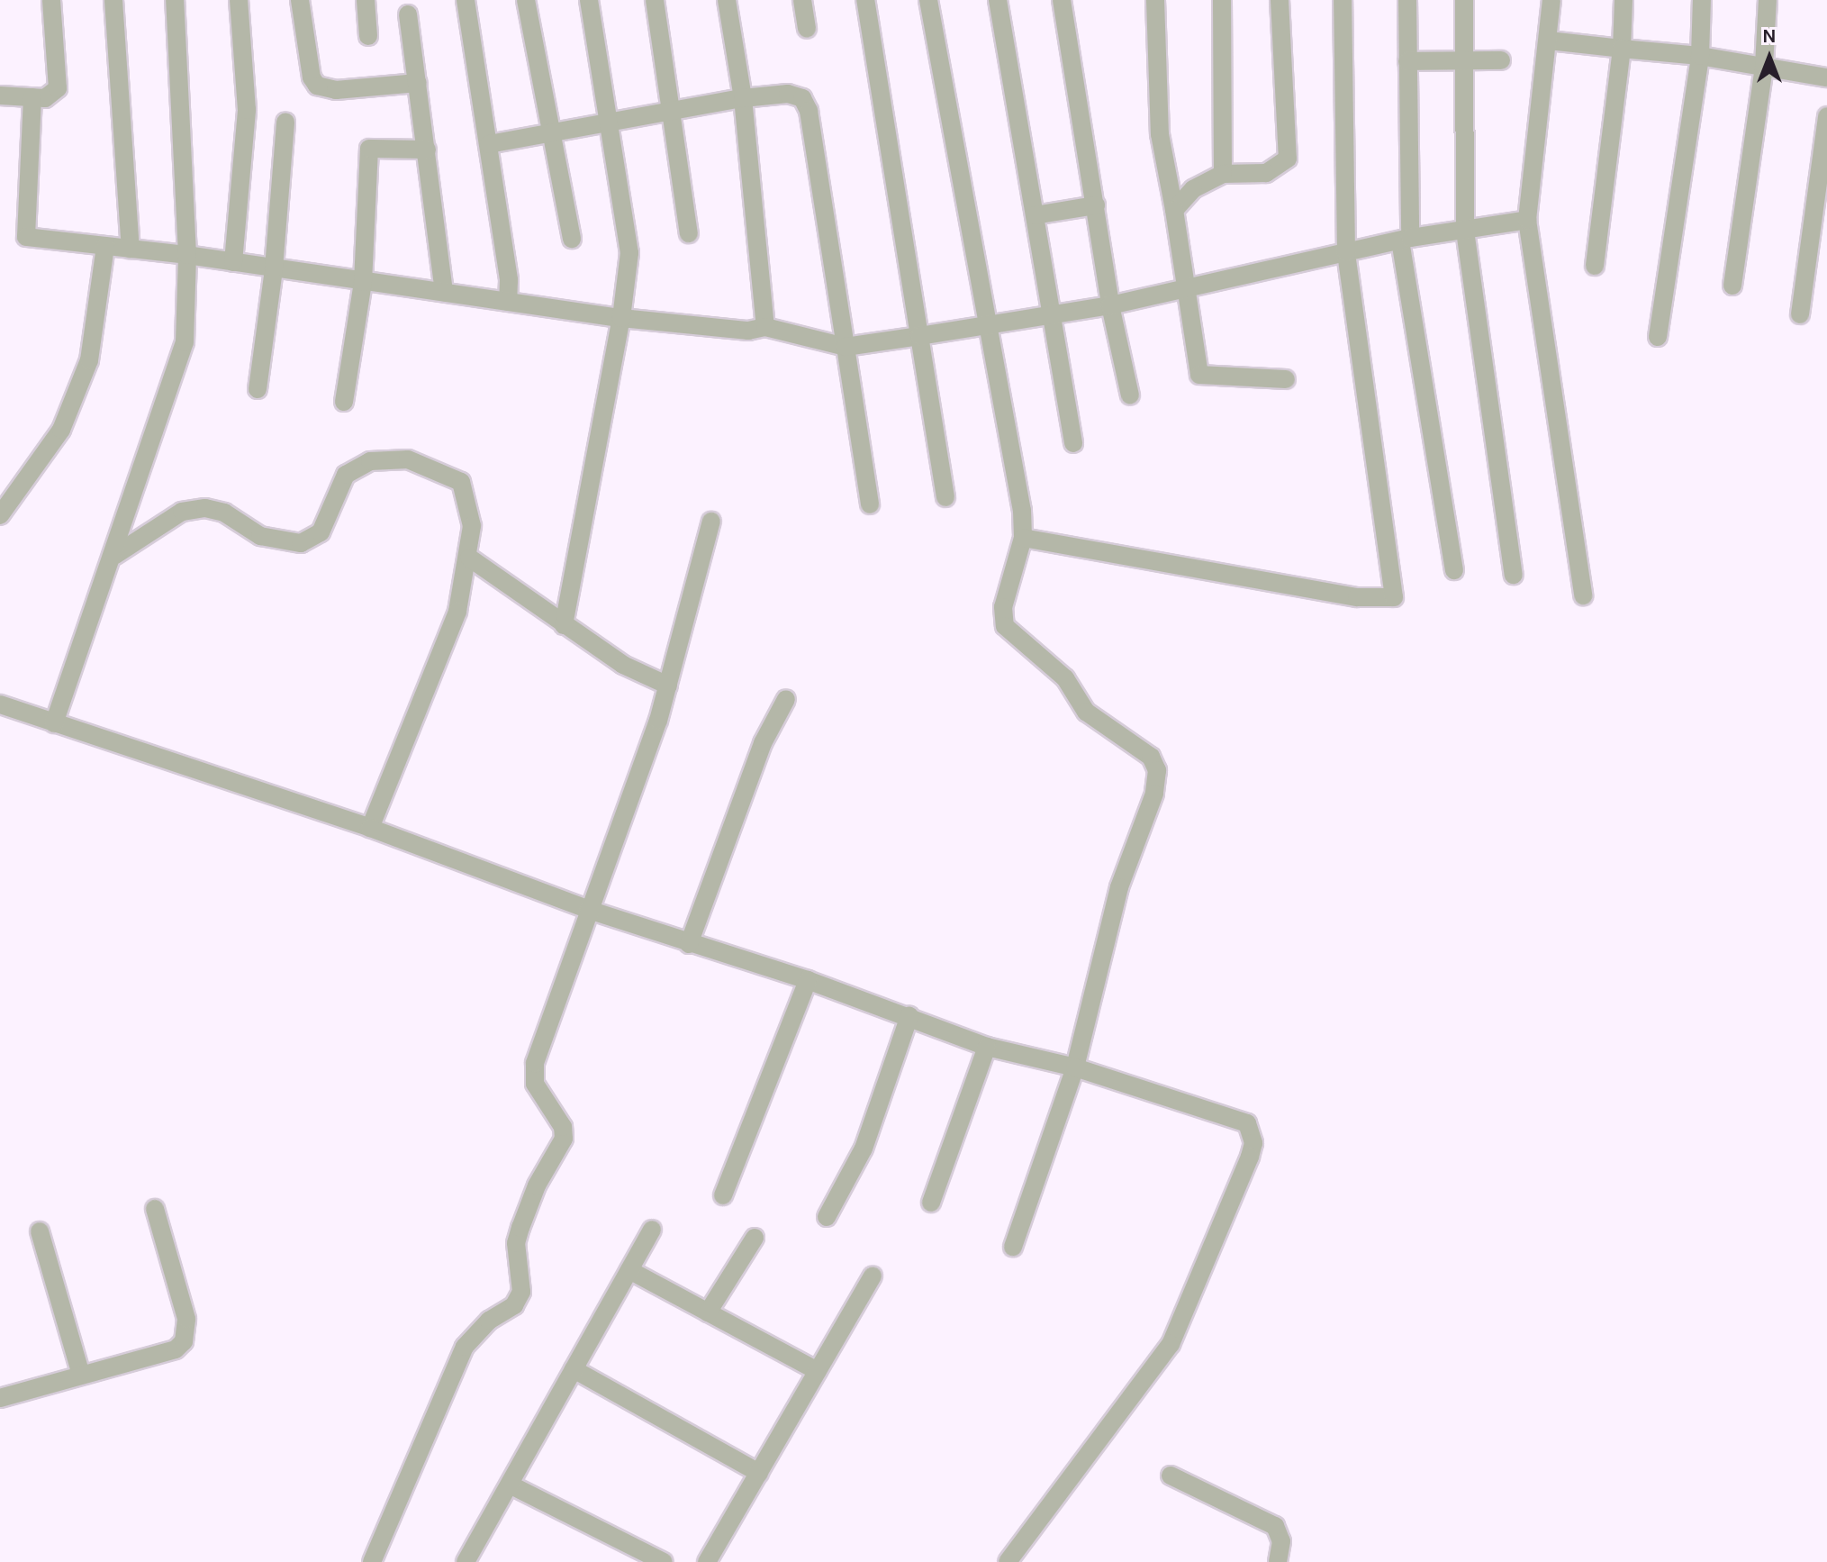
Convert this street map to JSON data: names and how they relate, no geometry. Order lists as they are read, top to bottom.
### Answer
{
  "north": "top"
}
